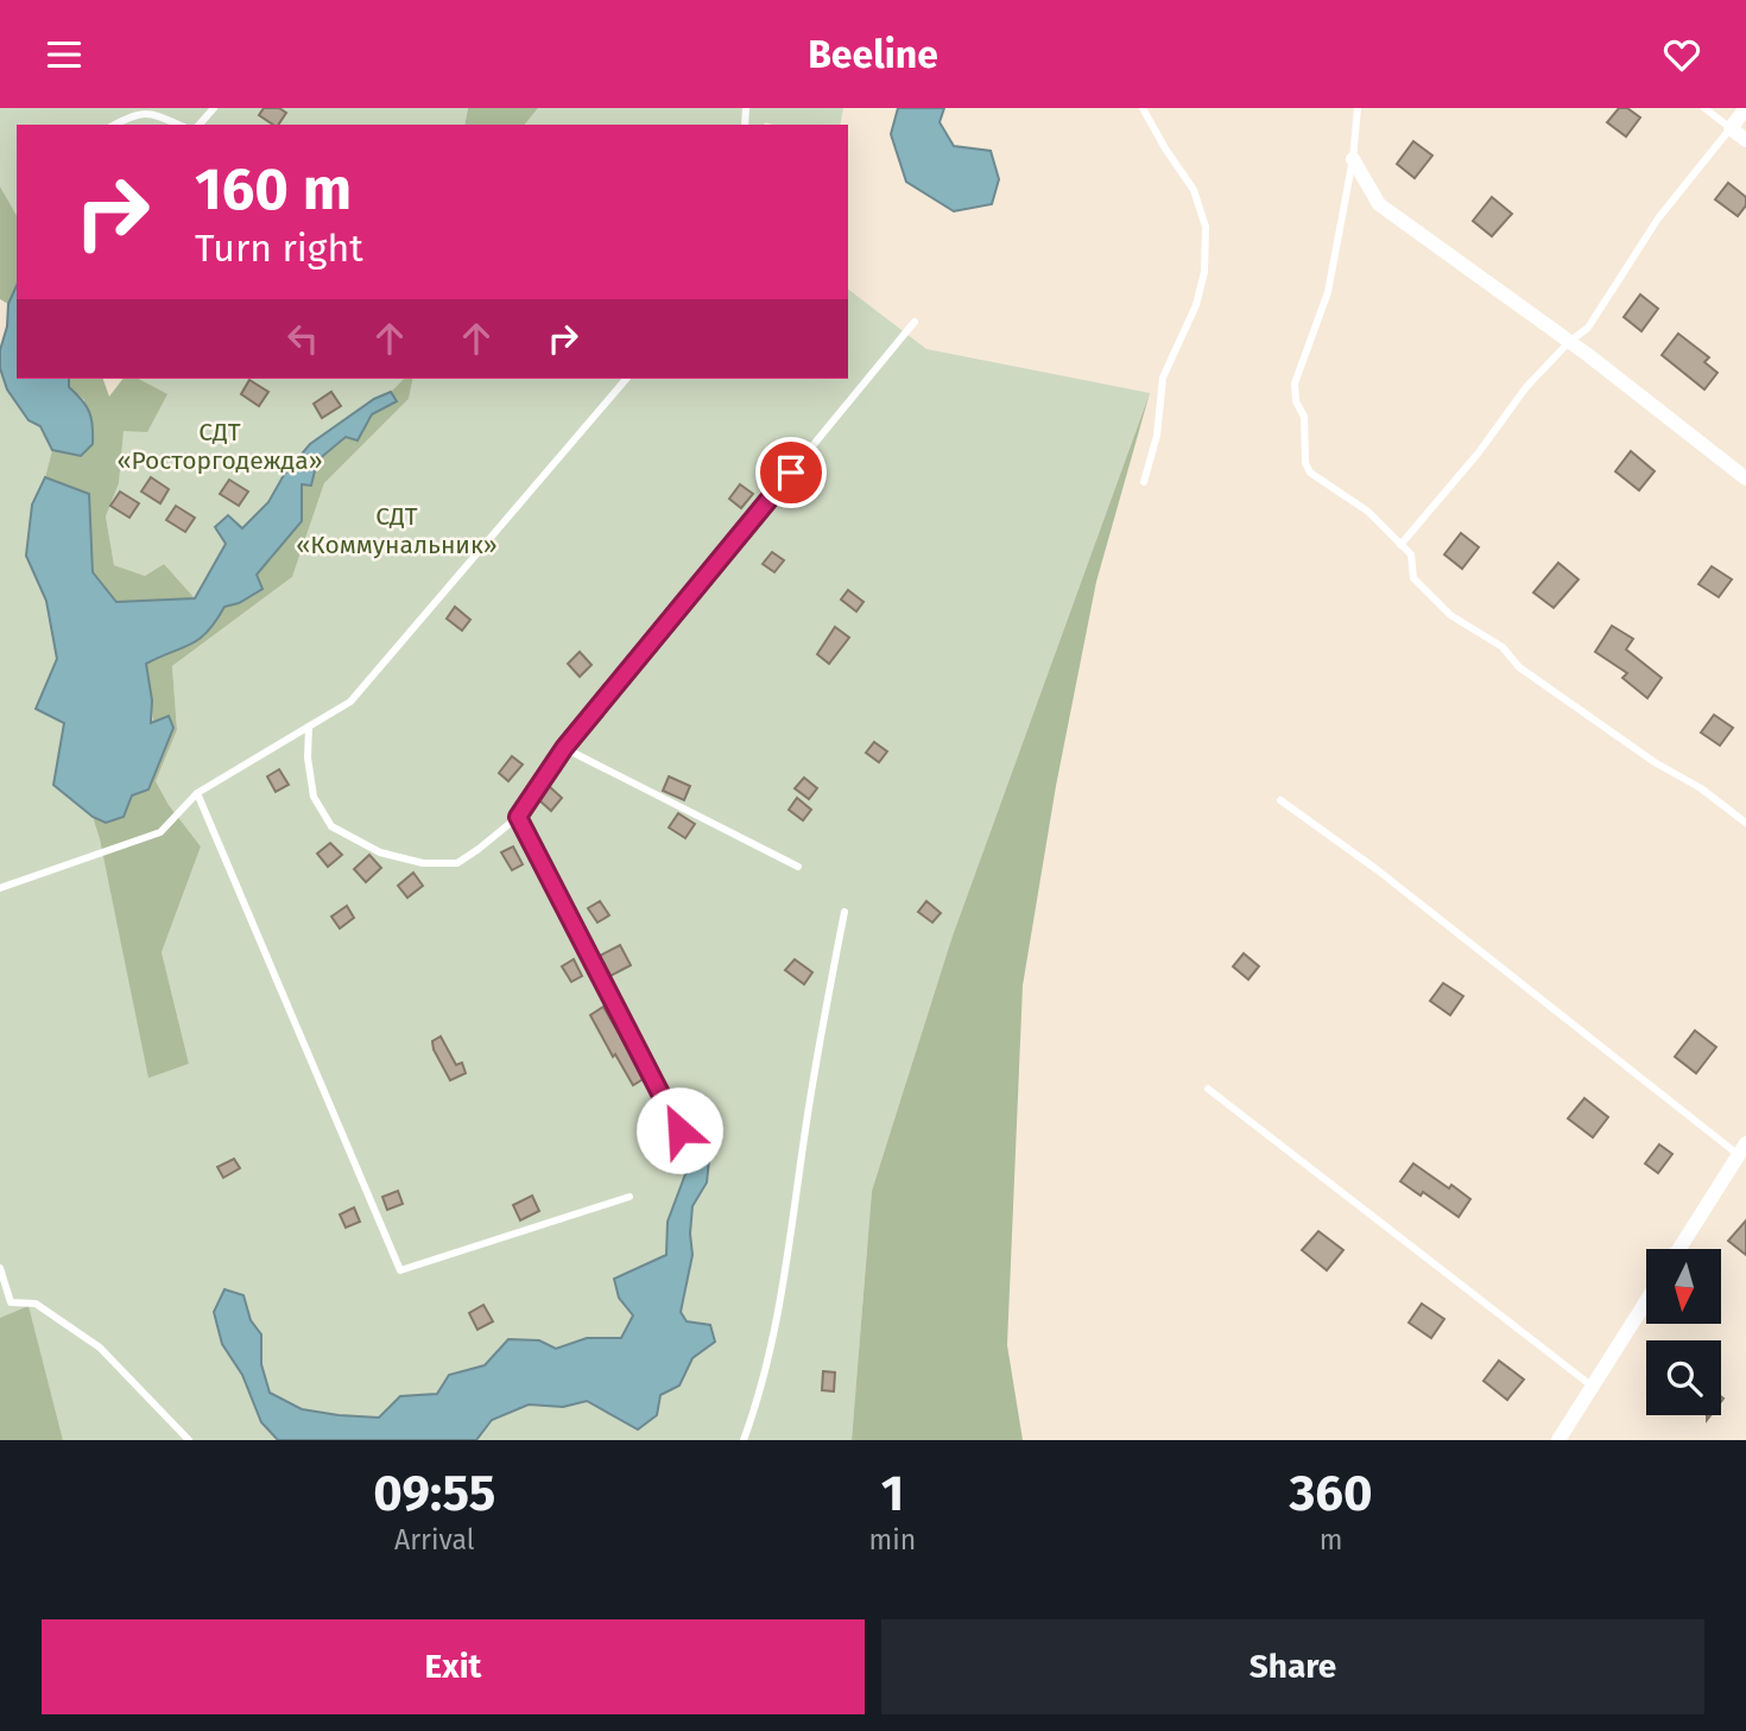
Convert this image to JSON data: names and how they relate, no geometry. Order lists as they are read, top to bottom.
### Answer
{
  "parks": ["СДТ «Росторгодежда»", "СДТ «Коммунальник»"],
  "north": "bottom",
  "page": {
    "header": "Beeline",
    "turn": ["160 m", "Turn right"],
    "eta": [
      "09:55",
      "Arrival",
      "1",
      "min",
      "360",
      "m"
    ],
    "buttons": ["Exit", "Share"]
  }
}
